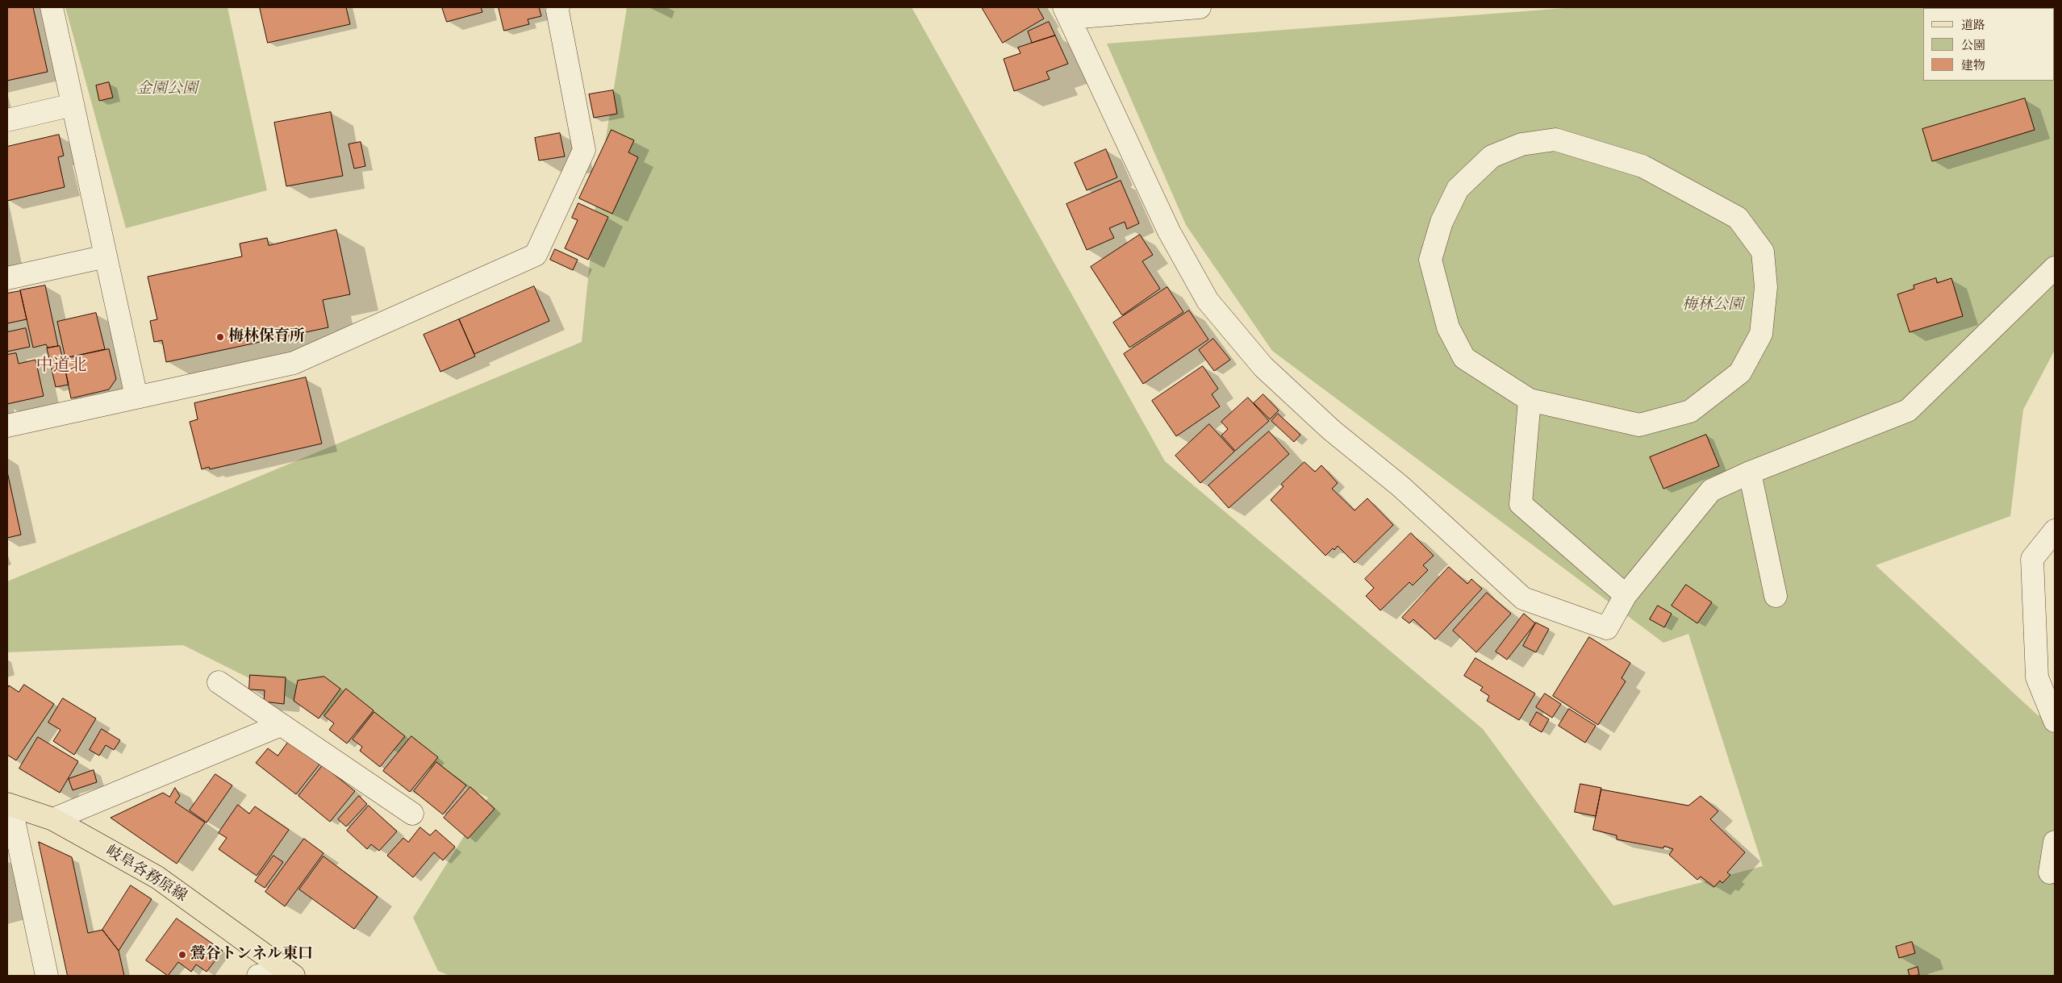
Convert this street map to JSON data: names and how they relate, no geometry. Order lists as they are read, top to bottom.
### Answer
{
  "streets": {
    "main road": ["岐阜各務原線"]
  },
  "districts": ["中道北"],
  "parks": ["金園公園", "梅林公園"],
  "places": ["梅林保育所", "鶯谷トンネル東口"],
  "legend": ["道路", "公園", "建物"]
}
